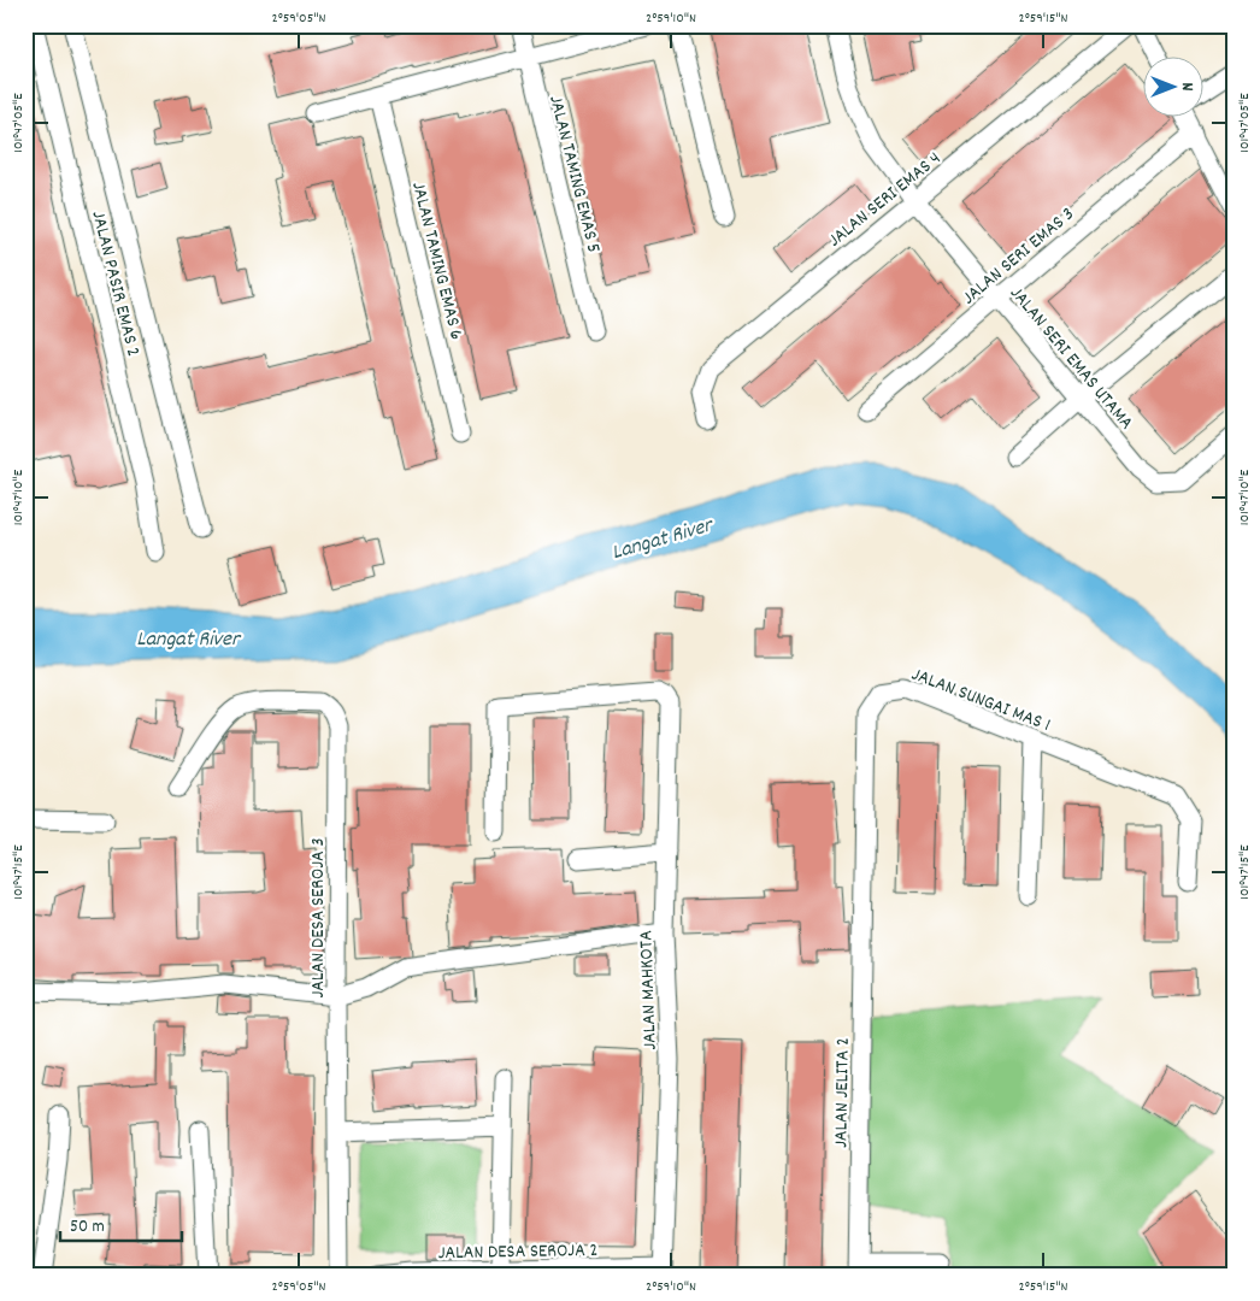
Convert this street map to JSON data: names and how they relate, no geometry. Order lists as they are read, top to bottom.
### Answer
{
  "streets": {
    "street": [
      "JALAN TAMING EMAS 5",
      "JALAN SERI EMAS 4",
      "JALAN SERI EMAS 3",
      "JALAN TAMING EMAS 6",
      "JALAN PASIR EMAS 2",
      "JALAN SERI EMAS UTAMA",
      "JALAN SUNGAI MAS 1",
      "JALAN DESA SEROJA 3",
      "JALAN MAHKOTA",
      "JALAN JELITA 2",
      "JALAN DESA SEROJA 2"
    ]
  },
  "crossings": [
    ["JALAN SERI EMAS 4", "JALAN SERI EMAS UTAMA"],
    ["JALAN SERI EMAS 3", "JALAN SERI EMAS UTAMA"],
    ["JALAN SUNGAI MAS 1", "JALAN JELITA 2"],
    ["JALAN MAHKOTA", "JALAN DESA SEROJA 2"]
  ],
  "water": ["Langat River"],
  "scale_bar": "50 m",
  "north": "right",
  "coordinates": [
    "2°59'05\"N",
    "2°59'10\"N",
    "2°59'15\"N",
    "101°47'05\"E",
    "101°47'10\"E",
    "101°47'15\"E"
  ]
}
